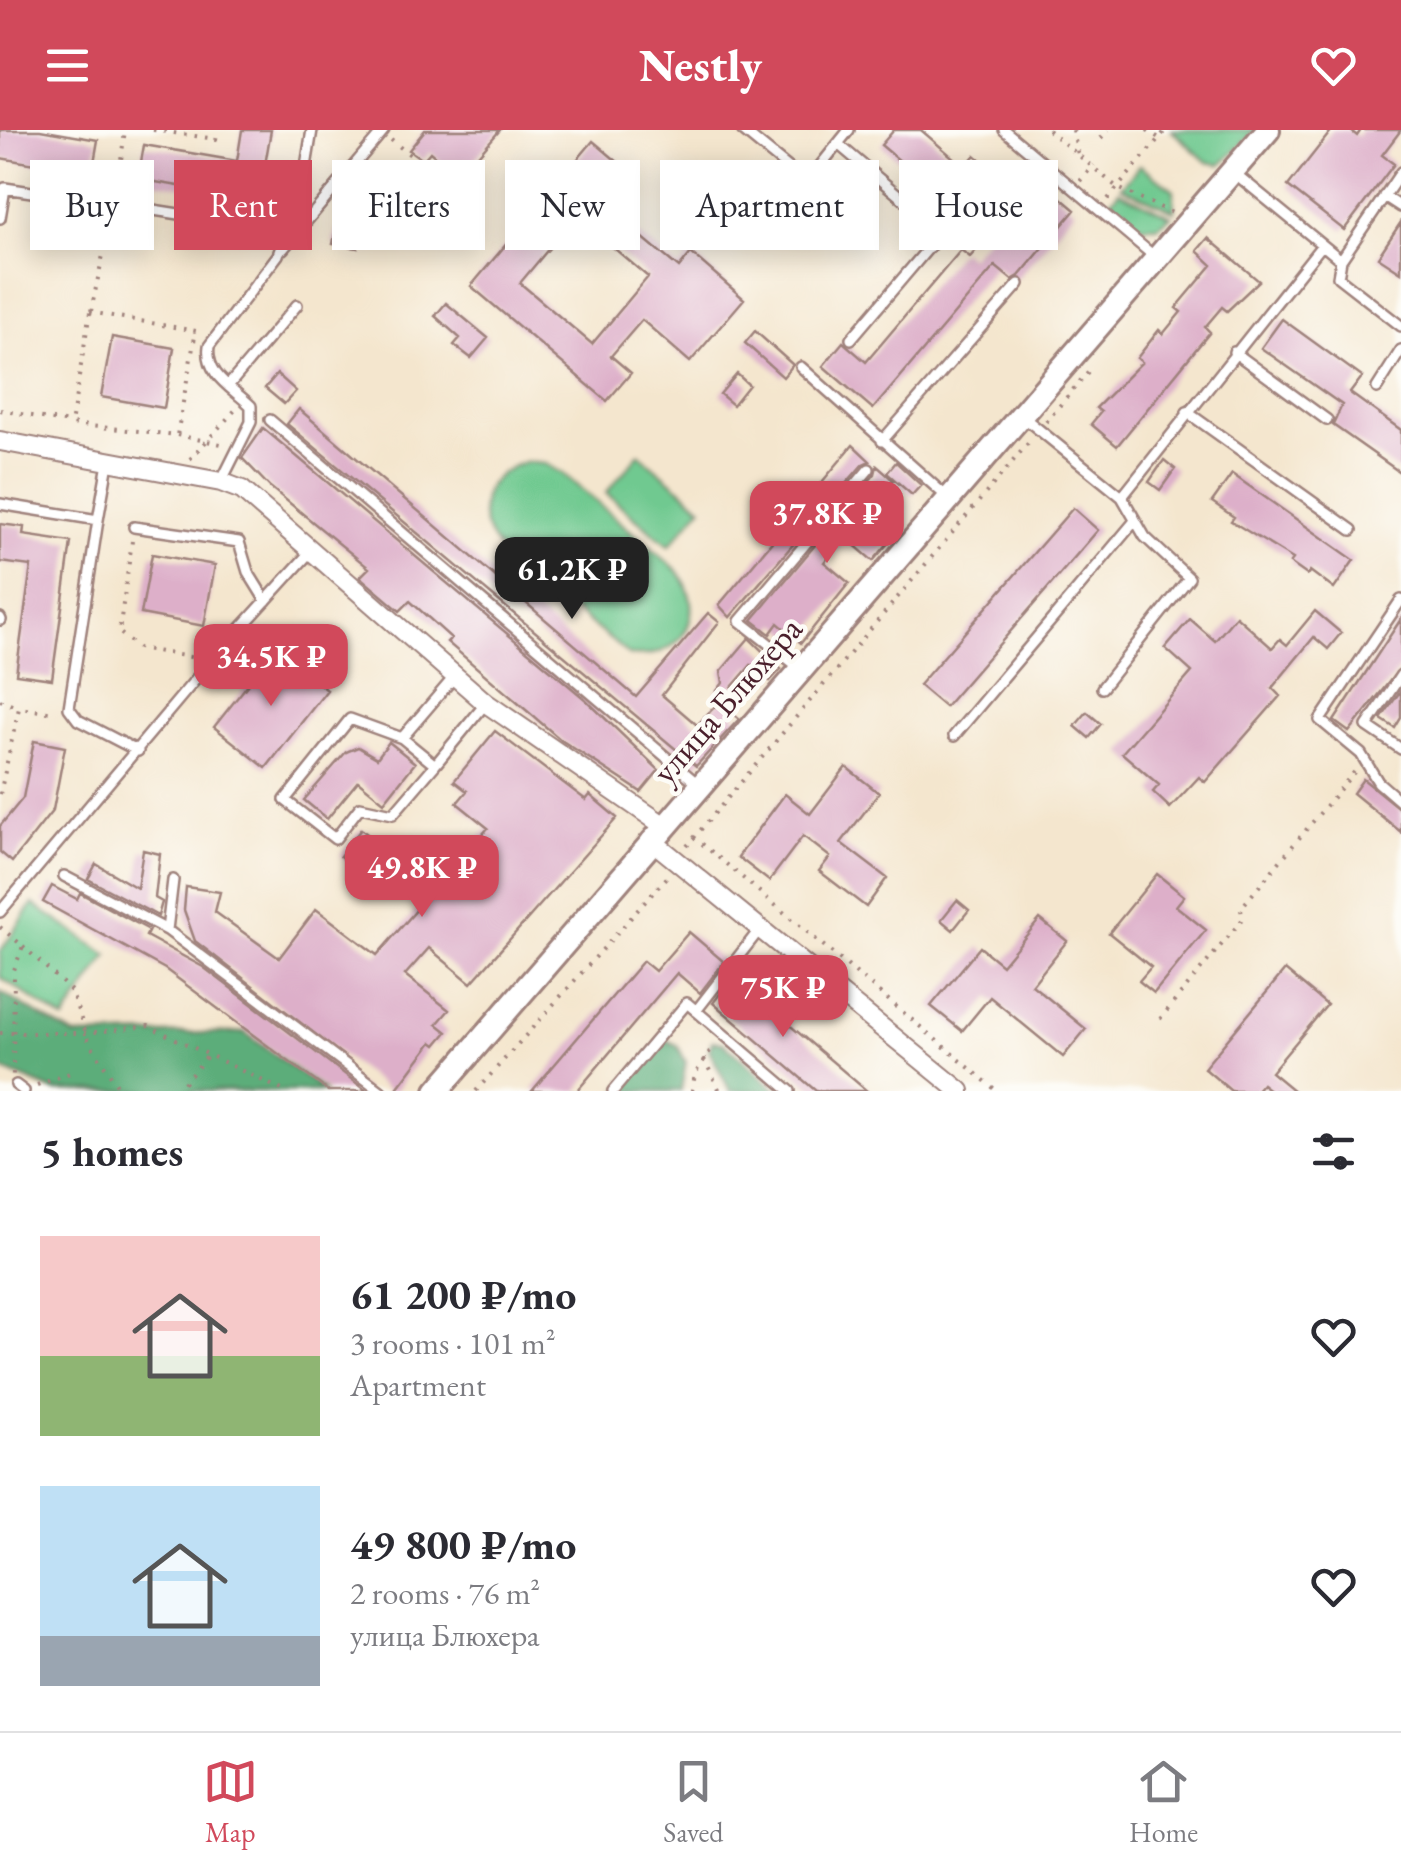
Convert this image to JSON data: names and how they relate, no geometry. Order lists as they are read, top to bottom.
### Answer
{
  "streets": {
    "street": ["улица Блюхера"]
  },
  "page": {
    "header": "Nestly",
    "chip": [
      "Buy",
      "Rent",
      "Filters",
      "New",
      "Apartment",
      "House"
    ],
    "price": [
      "37.8K ₽",
      "61.2K ₽",
      "34.5K ₽",
      "49.8K ₽",
      "75K ₽"
    ],
    "heading": "5 homes",
    "list": [
      {
        "name": "61 200 ₽/mo",
        "note": "3 rooms · 101 m² · Apartment"
      },
      {
        "name": "49 800 ₽/mo",
        "note": "2 rooms · 76 m² · улица Блюхера"
      }
    ],
    "tabs": ["Map", "Saved", "Home"]
  }
}
